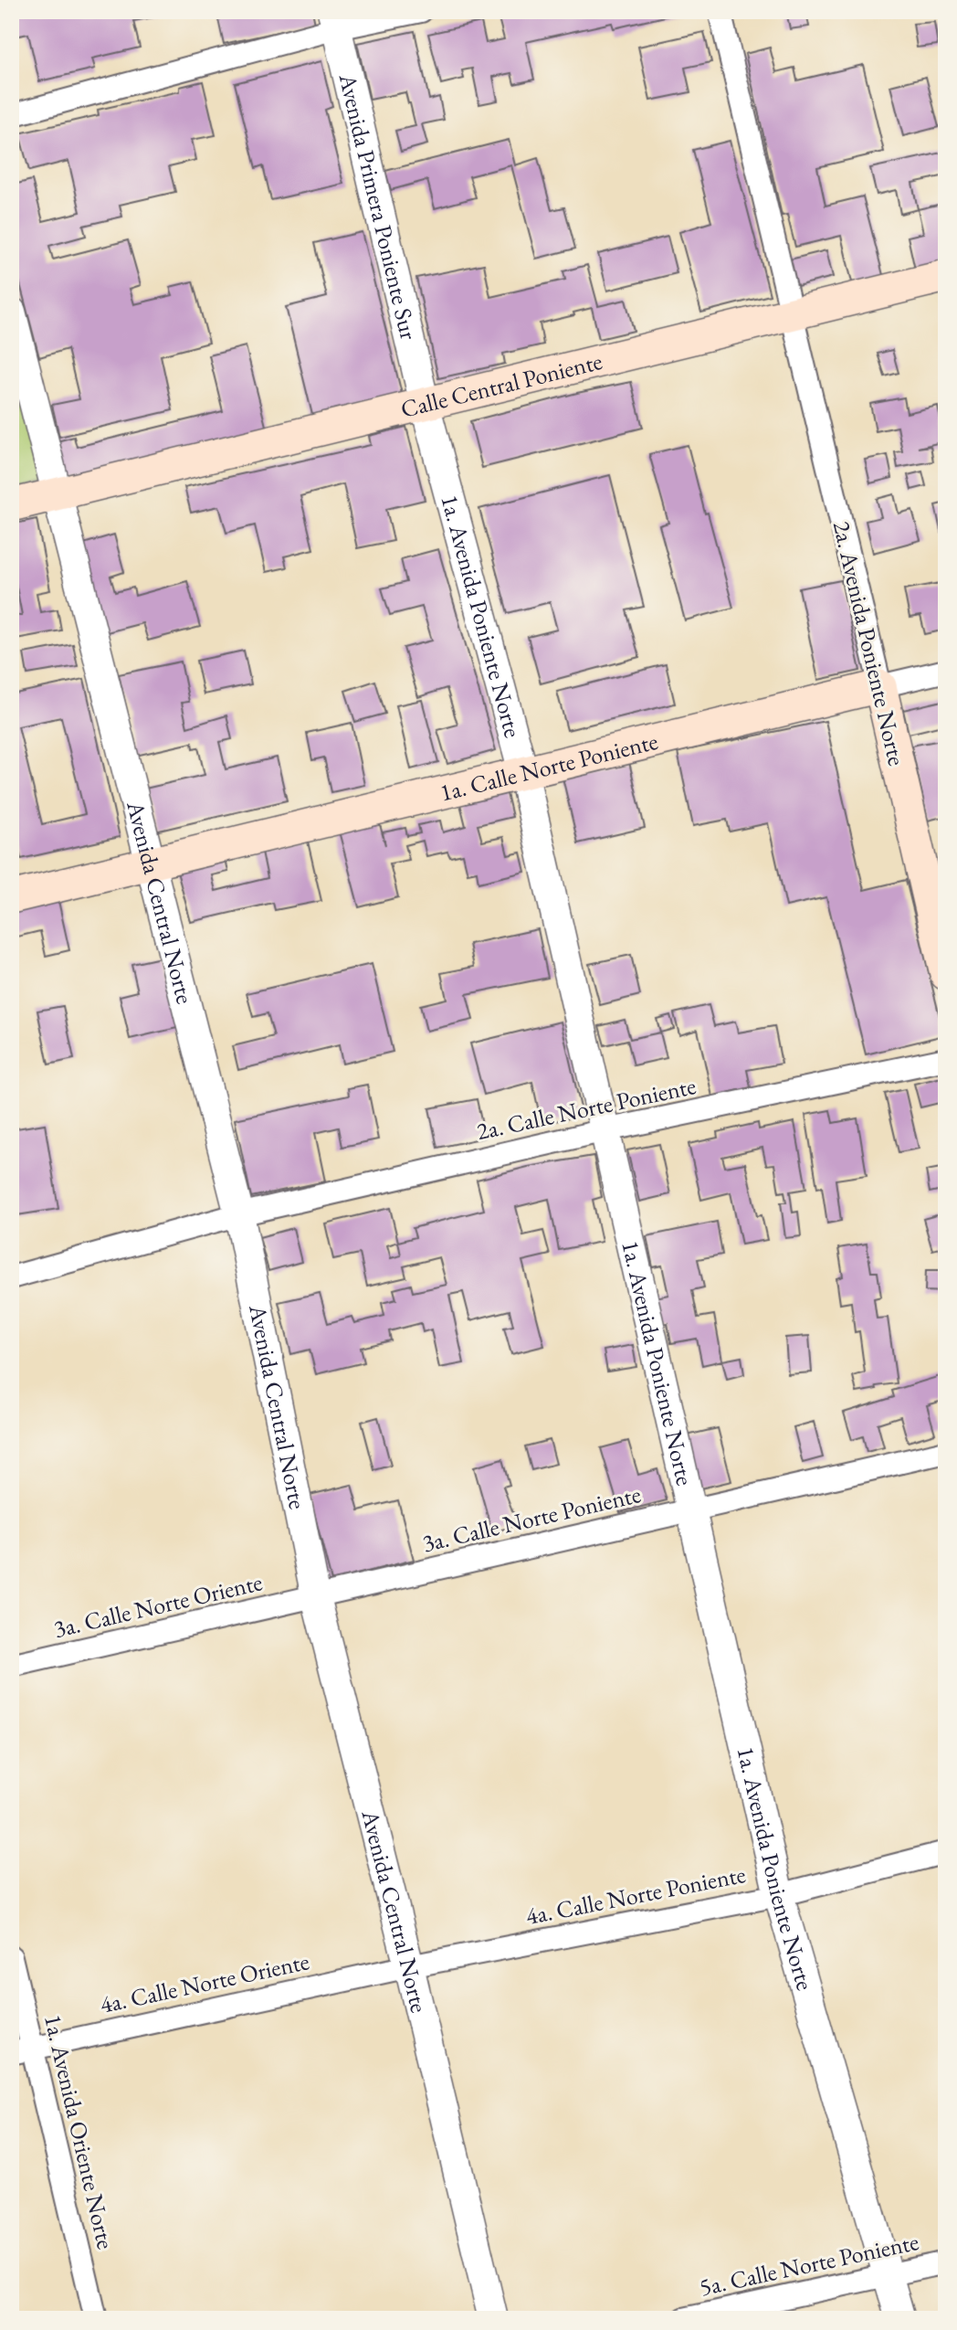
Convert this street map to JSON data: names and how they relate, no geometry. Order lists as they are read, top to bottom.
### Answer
{
  "streets": {
    "main road": ["Calle Central Poniente", "2a. Avenida Poniente Norte", "1a. Calle Norte Poniente"],
    "street": [
      "Avenida Primera Poniente Sur",
      "1a. Avenida Poniente Norte",
      "Avenida Central Norte",
      "2a. Calle Norte Poniente",
      "3a. Calle Norte Poniente",
      "3a. Calle Norte Oriente",
      "4a. Calle Norte Poniente",
      "4a. Calle Norte Oriente",
      "1a. Avenida Oriente Norte",
      "5a. Calle Norte Poniente"
    ]
  },
  "crossings": [
    ["Avenida Primera Poniente Sur", "Calle Central Poniente"],
    ["Avenida Primera Poniente Sur", "1a. Avenida Poniente Norte"],
    ["Calle Central Poniente", "1a. Avenida Poniente Norte"],
    ["Calle Central Poniente", "2a. Avenida Poniente Norte"],
    ["Calle Central Poniente", "Avenida Central Norte"],
    ["1a. Avenida Poniente Norte", "1a. Calle Norte Poniente"],
    ["1a. Avenida Poniente Norte", "2a. Calle Norte Poniente"],
    ["1a. Avenida Poniente Norte", "3a. Calle Norte Poniente"],
    ["1a. Avenida Poniente Norte", "4a. Calle Norte Poniente"],
    ["1a. Avenida Poniente Norte", "5a. Calle Norte Poniente"],
    ["2a. Avenida Poniente Norte", "1a. Calle Norte Poniente"],
    ["1a. Calle Norte Poniente", "Avenida Central Norte"],
    ["Avenida Central Norte", "2a. Calle Norte Poniente"],
    ["Avenida Central Norte", "3a. Calle Norte Poniente"],
    ["Avenida Central Norte", "3a. Calle Norte Oriente"],
    ["Avenida Central Norte", "4a. Calle Norte Poniente"],
    ["Avenida Central Norte", "4a. Calle Norte Oriente"],
    ["3a. Calle Norte Poniente", "3a. Calle Norte Oriente"],
    ["4a. Calle Norte Poniente", "4a. Calle Norte Oriente"],
    ["4a. Calle Norte Oriente", "1a. Avenida Oriente Norte"]
  ]
}
